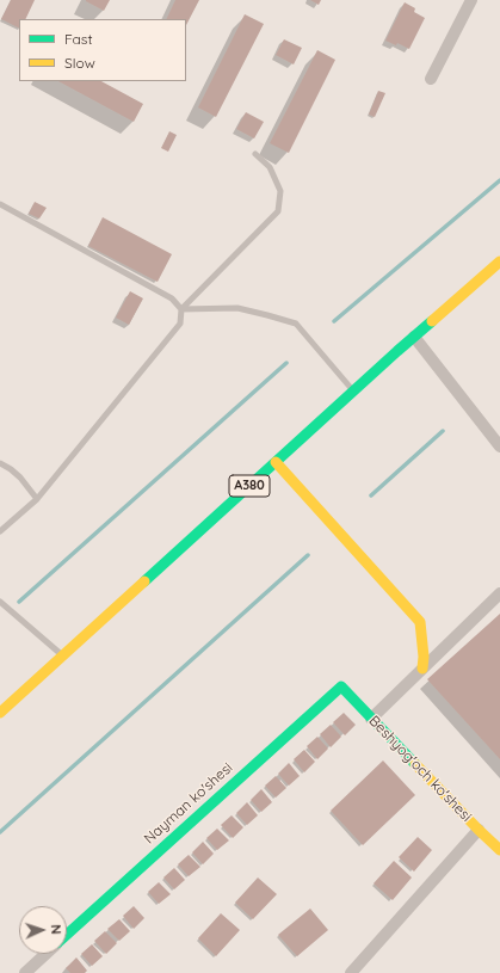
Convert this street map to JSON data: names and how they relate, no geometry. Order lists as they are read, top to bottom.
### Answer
{
  "streets": {
    "main road": ["A380", "Beshyog'och ko'shesi", "Nayman ko'shesi"]
  },
  "crossings": [
    ["Beshyog'och ko'shesi", "Nayman ko'shesi"]
  ],
  "legend": ["Fast", "Slow"],
  "north": "right"
}
